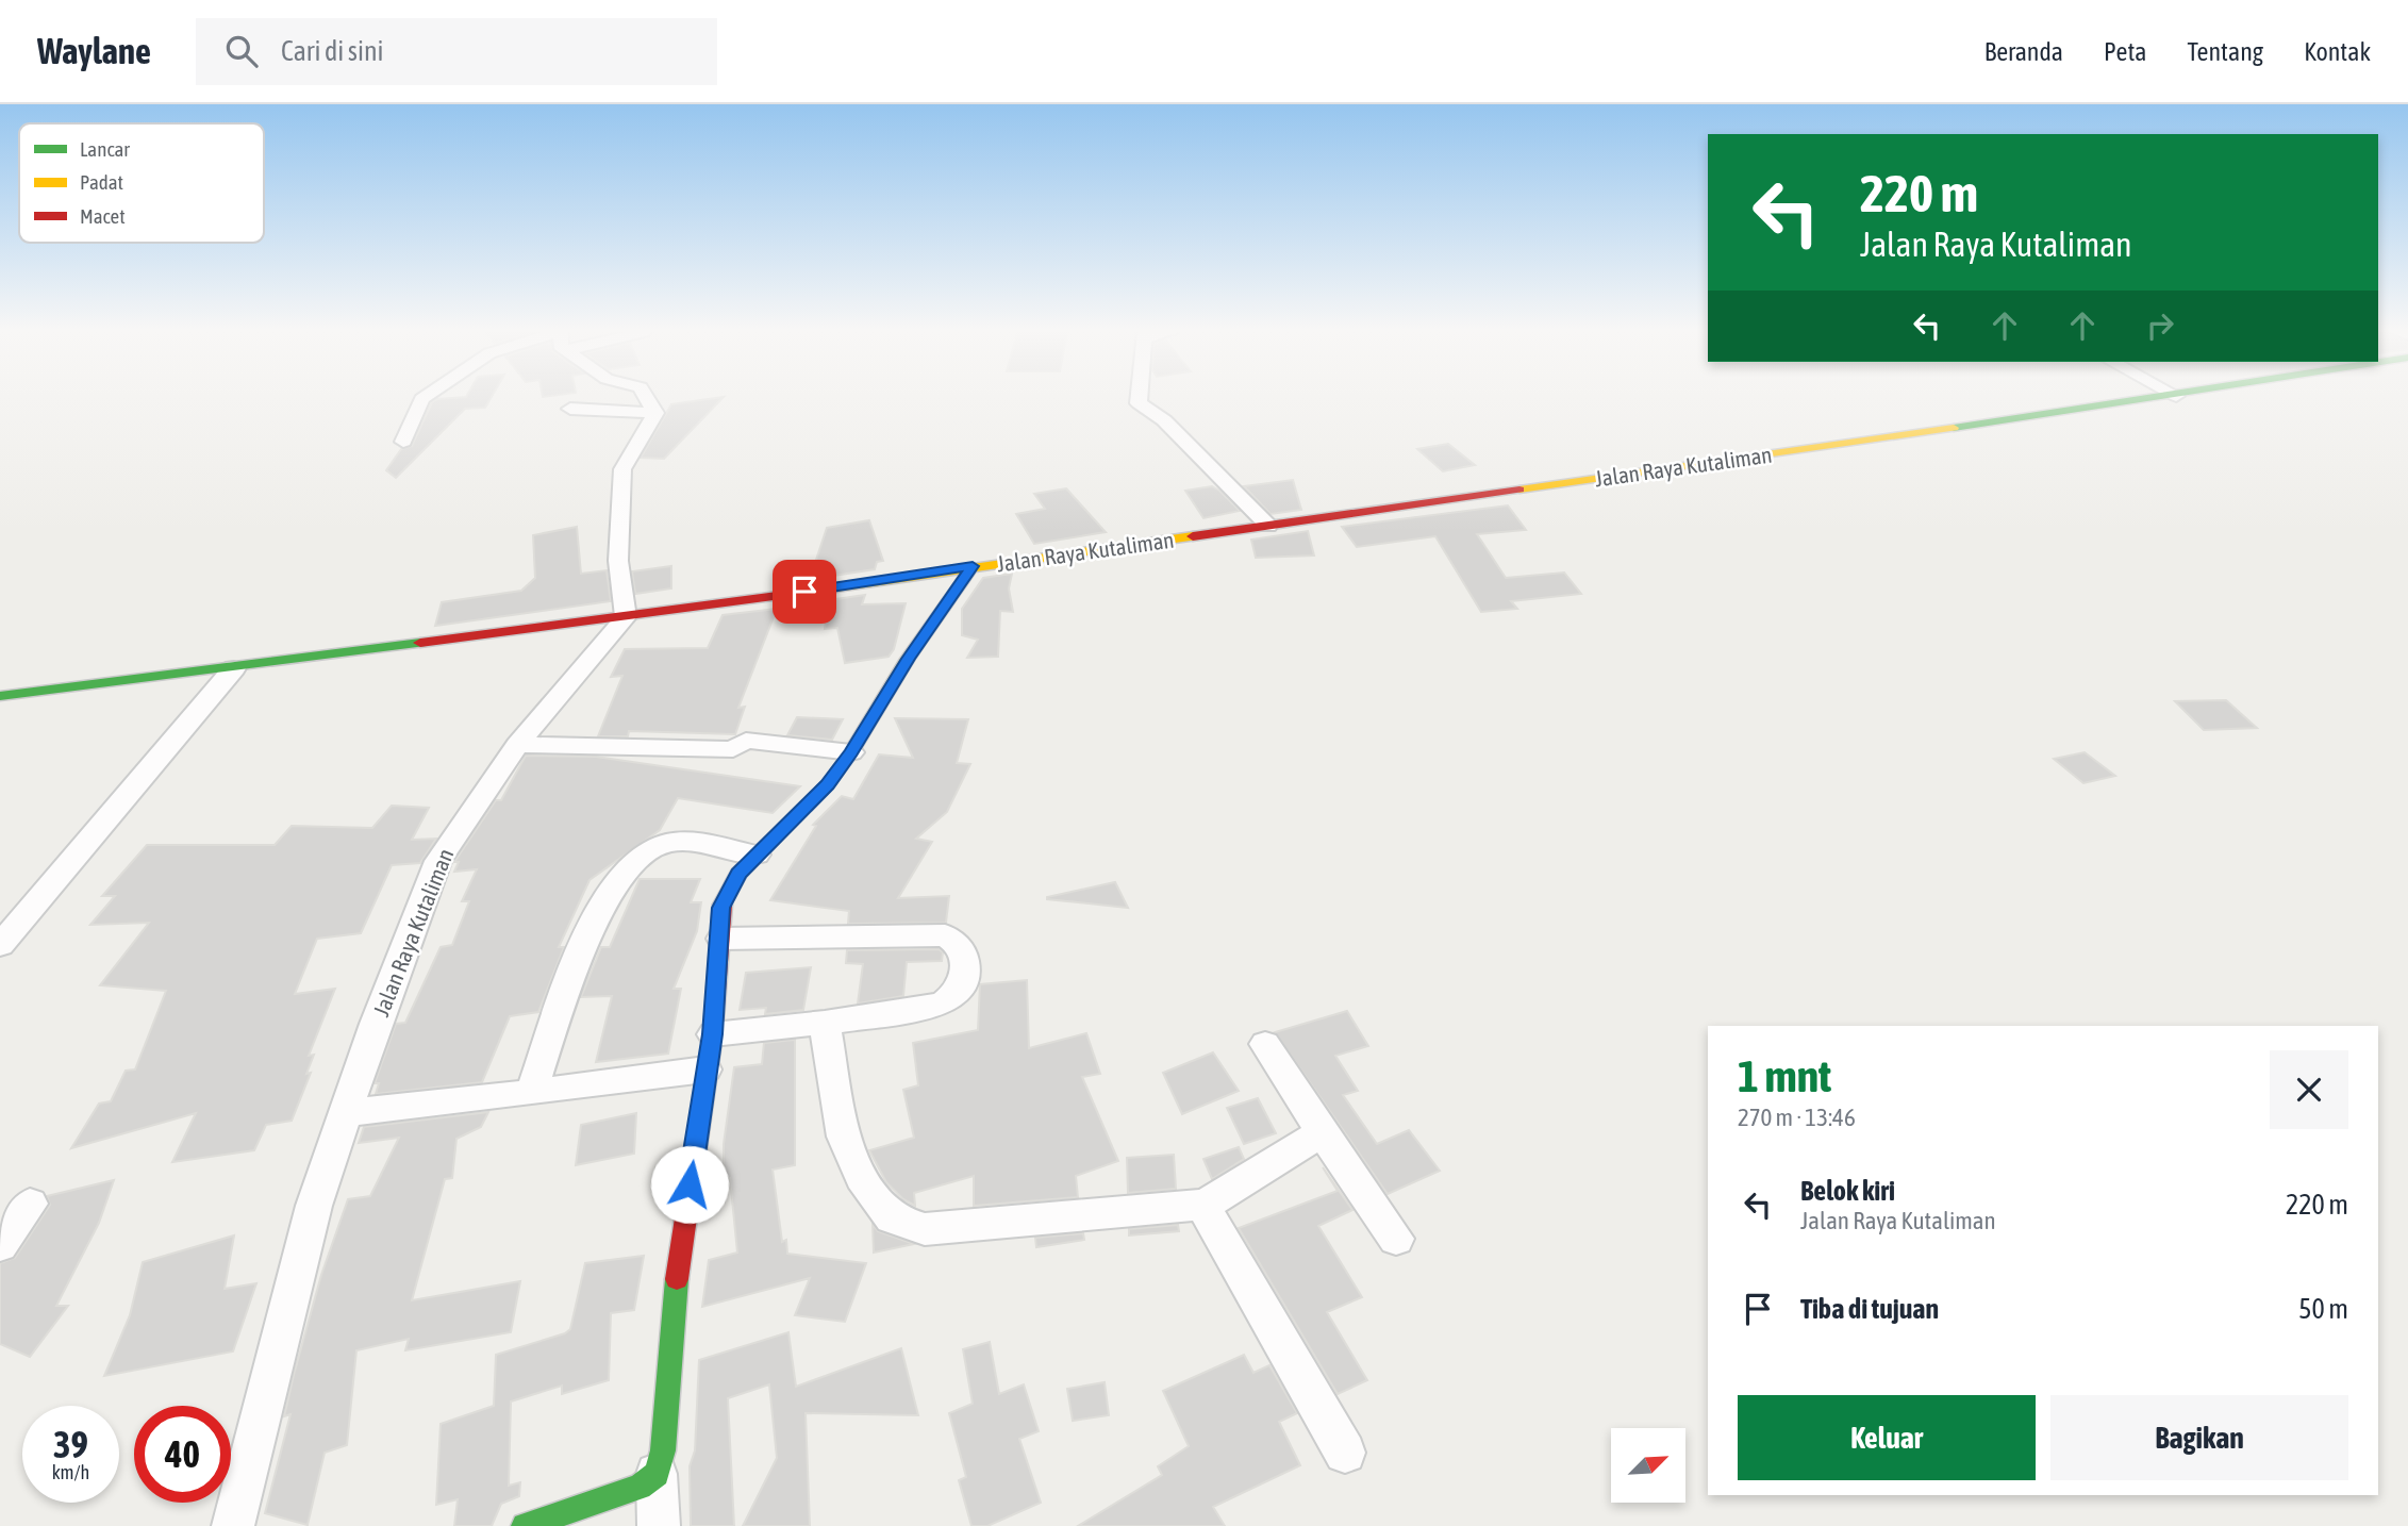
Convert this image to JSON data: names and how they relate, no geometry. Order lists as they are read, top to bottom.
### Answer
{
  "streets": {
    "street": ["Jalan Raya Kutaliman"]
  },
  "legend": ["Lancar", "Padat", "Macet"],
  "north": "top right",
  "page": {
    "header": "Waylane",
    "search": "Cari di sini",
    "nav": [
      "Beranda",
      "Peta",
      "Tentang",
      "Kontak"
    ],
    "turn": ["220 m", "Jalan Raya Kutaliman"],
    "heading": ["1 mnt", "270 m · 13:46"],
    "list": [
      {
        "name": "Belok kiri",
        "note": "Jalan Raya Kutaliman",
        "value": "220 m"
      },
      {
        "name": "Tiba di tujuan",
        "value": "50 m"
      }
    ],
    "buttons": ["Keluar", "Bagikan"],
    "speed": "39 km/h",
    "limit": "40"
  }
}
